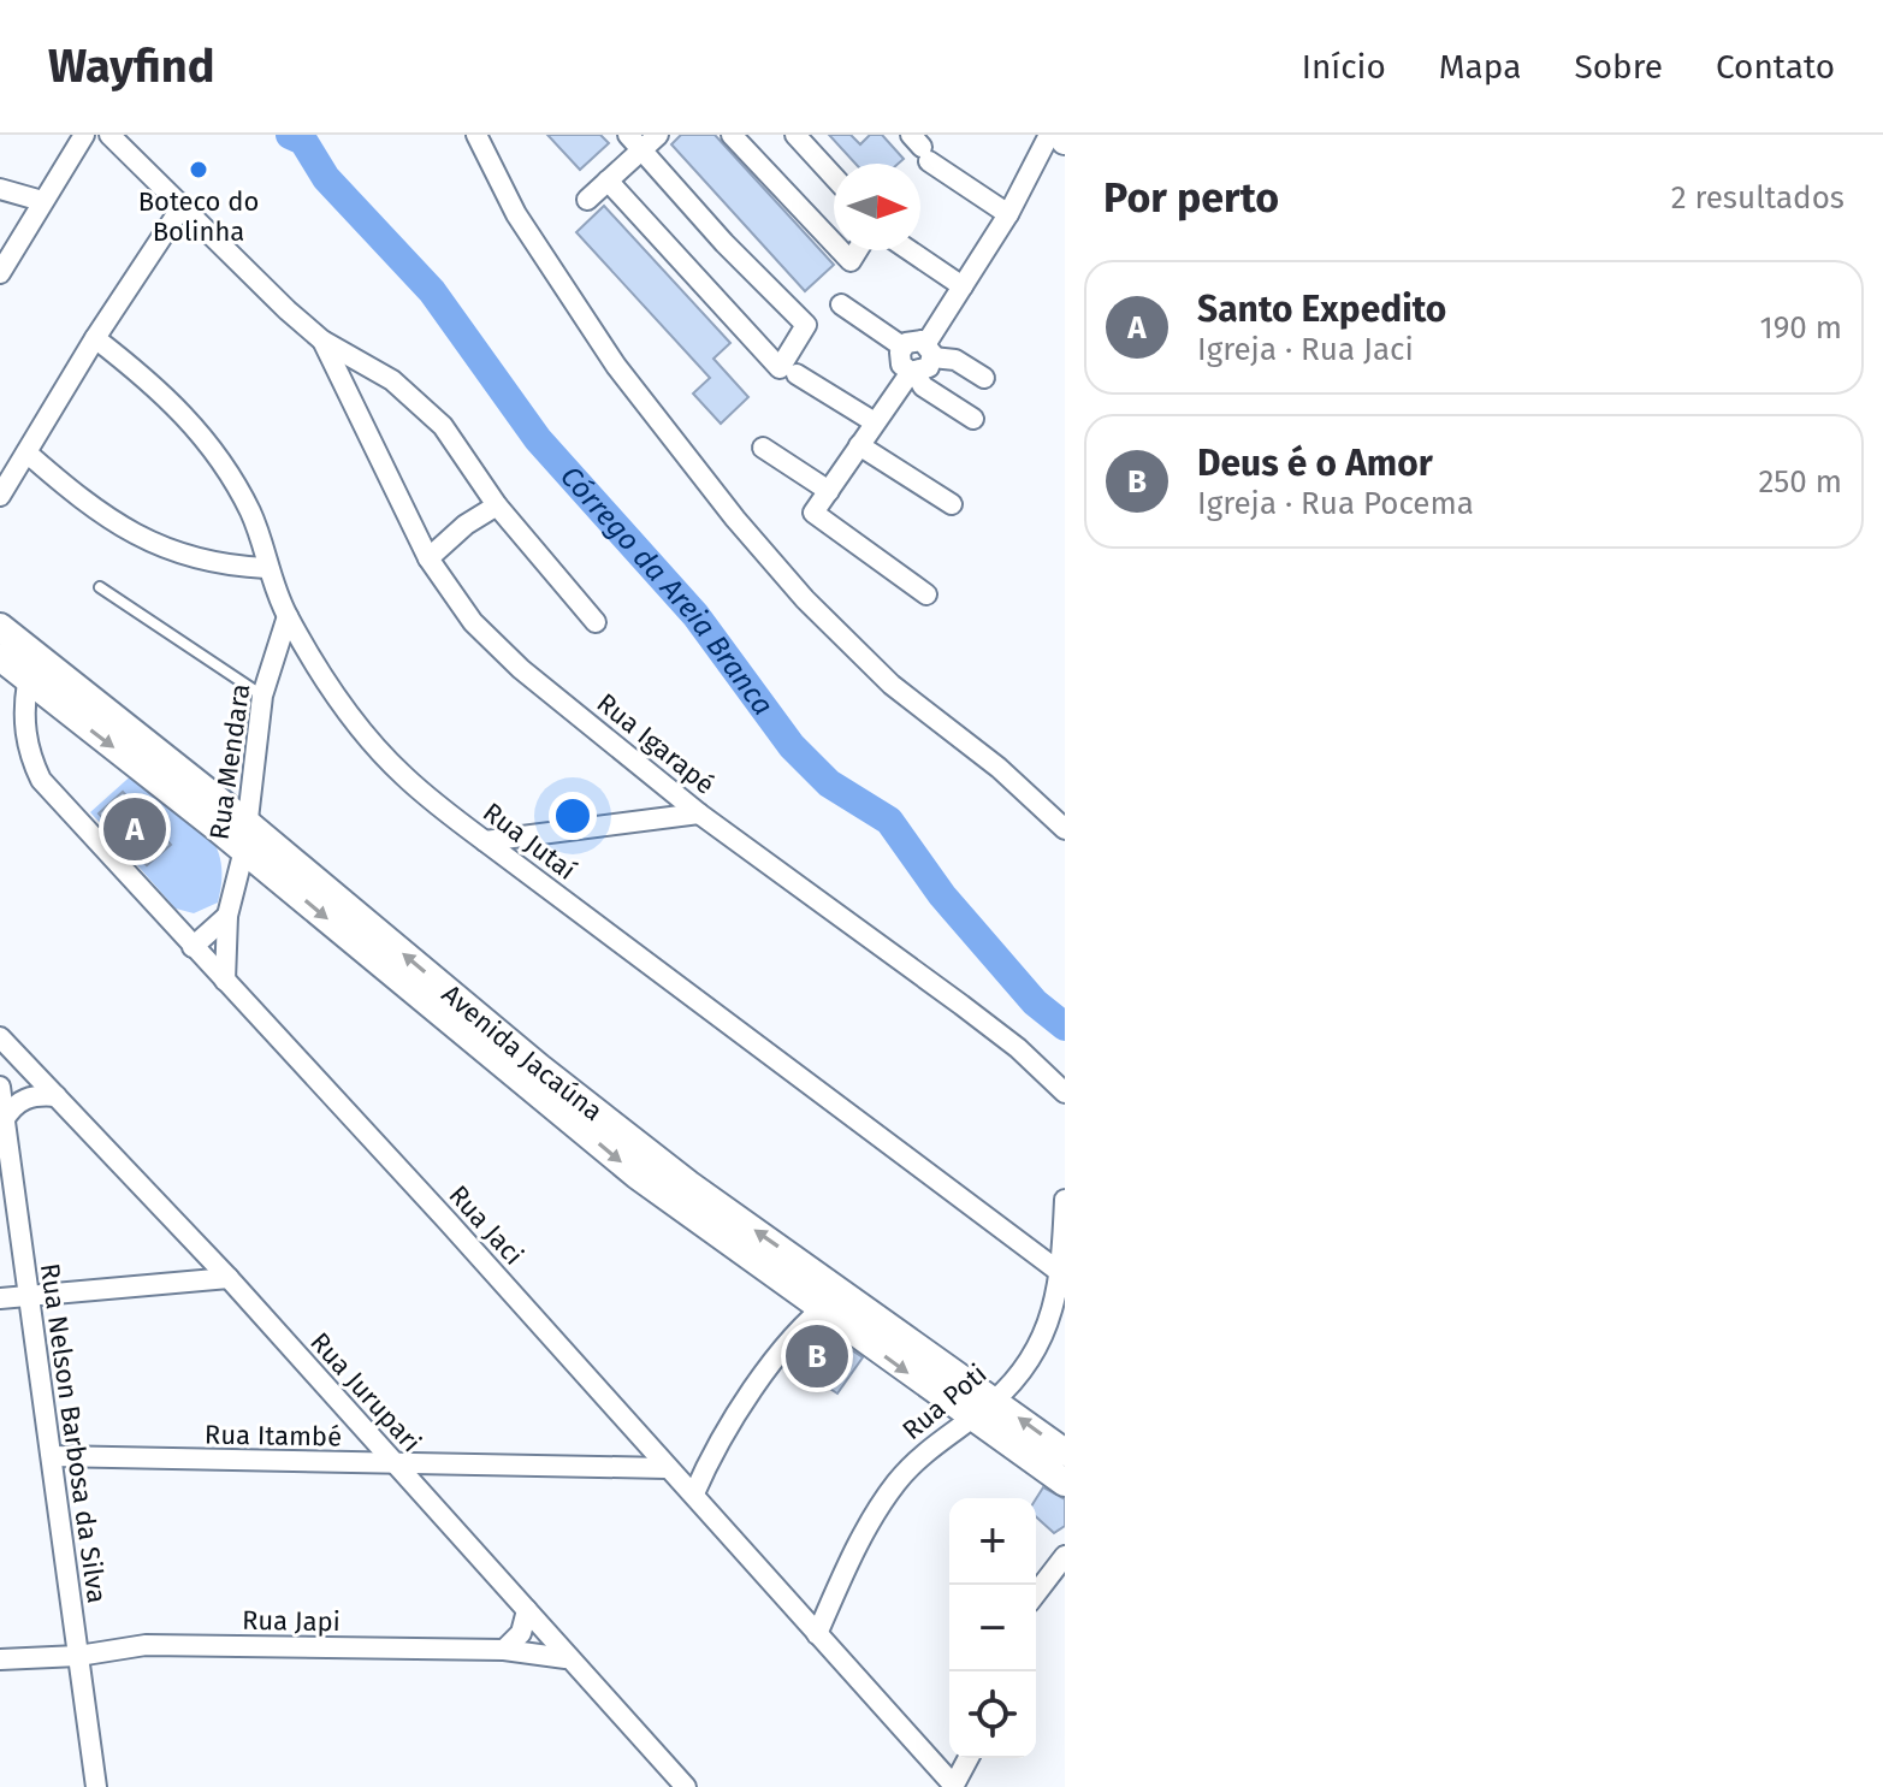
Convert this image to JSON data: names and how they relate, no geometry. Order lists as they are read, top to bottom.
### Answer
{
  "streets": {
    "street": [
      "Rua Igarapé",
      "Rua Mendara",
      "Rua Jutaí",
      "Avenida Jacaúna",
      "Rua Jaci",
      "Rua Jurupari",
      "Rua Poti",
      "Rua Nelson Barbosa da Silva",
      "Rua Itambé",
      "Rua Japi"
    ]
  },
  "crossings": [
    ["Rua Mendara", "Rua Jutaí"],
    ["Rua Mendara", "Avenida Jacaúna"],
    ["Rua Mendara", "Rua Jaci"],
    ["Rua Jutaí", "Rua Poti"],
    ["Avenida Jacaúna", "Rua Jaci"],
    ["Avenida Jacaúna", "Rua Poti"],
    ["Rua Jaci", "Rua Poti"],
    ["Rua Jaci", "Rua Itambé"],
    ["Rua Jurupari", "Rua Itambé"],
    ["Rua Jurupari", "Rua Japi"],
    ["Rua Nelson Barbosa da Silva", "Rua Itambé"],
    ["Rua Nelson Barbosa da Silva", "Rua Japi"]
  ],
  "water": ["Córrego da Areia Branca"],
  "places": ["Boteco do Bolinha"],
  "north": "right",
  "page": {
    "header": "Wayfind",
    "nav": [
      "Início",
      "Mapa",
      "Sobre",
      "Contato"
    ],
    "heading": ["Por perto", "2 resultados"],
    "list": [
      {
        "mark": "A",
        "name": "Santo Expedito",
        "note": "Igreja · Rua Jaci",
        "value": "190 m"
      },
      {
        "mark": "B",
        "name": "Deus é o Amor",
        "note": "Igreja · Rua Pocema",
        "value": "250 m"
      }
    ],
    "pins": ["A", "B"],
    "map_buttons": ["+", "−"]
  }
}
